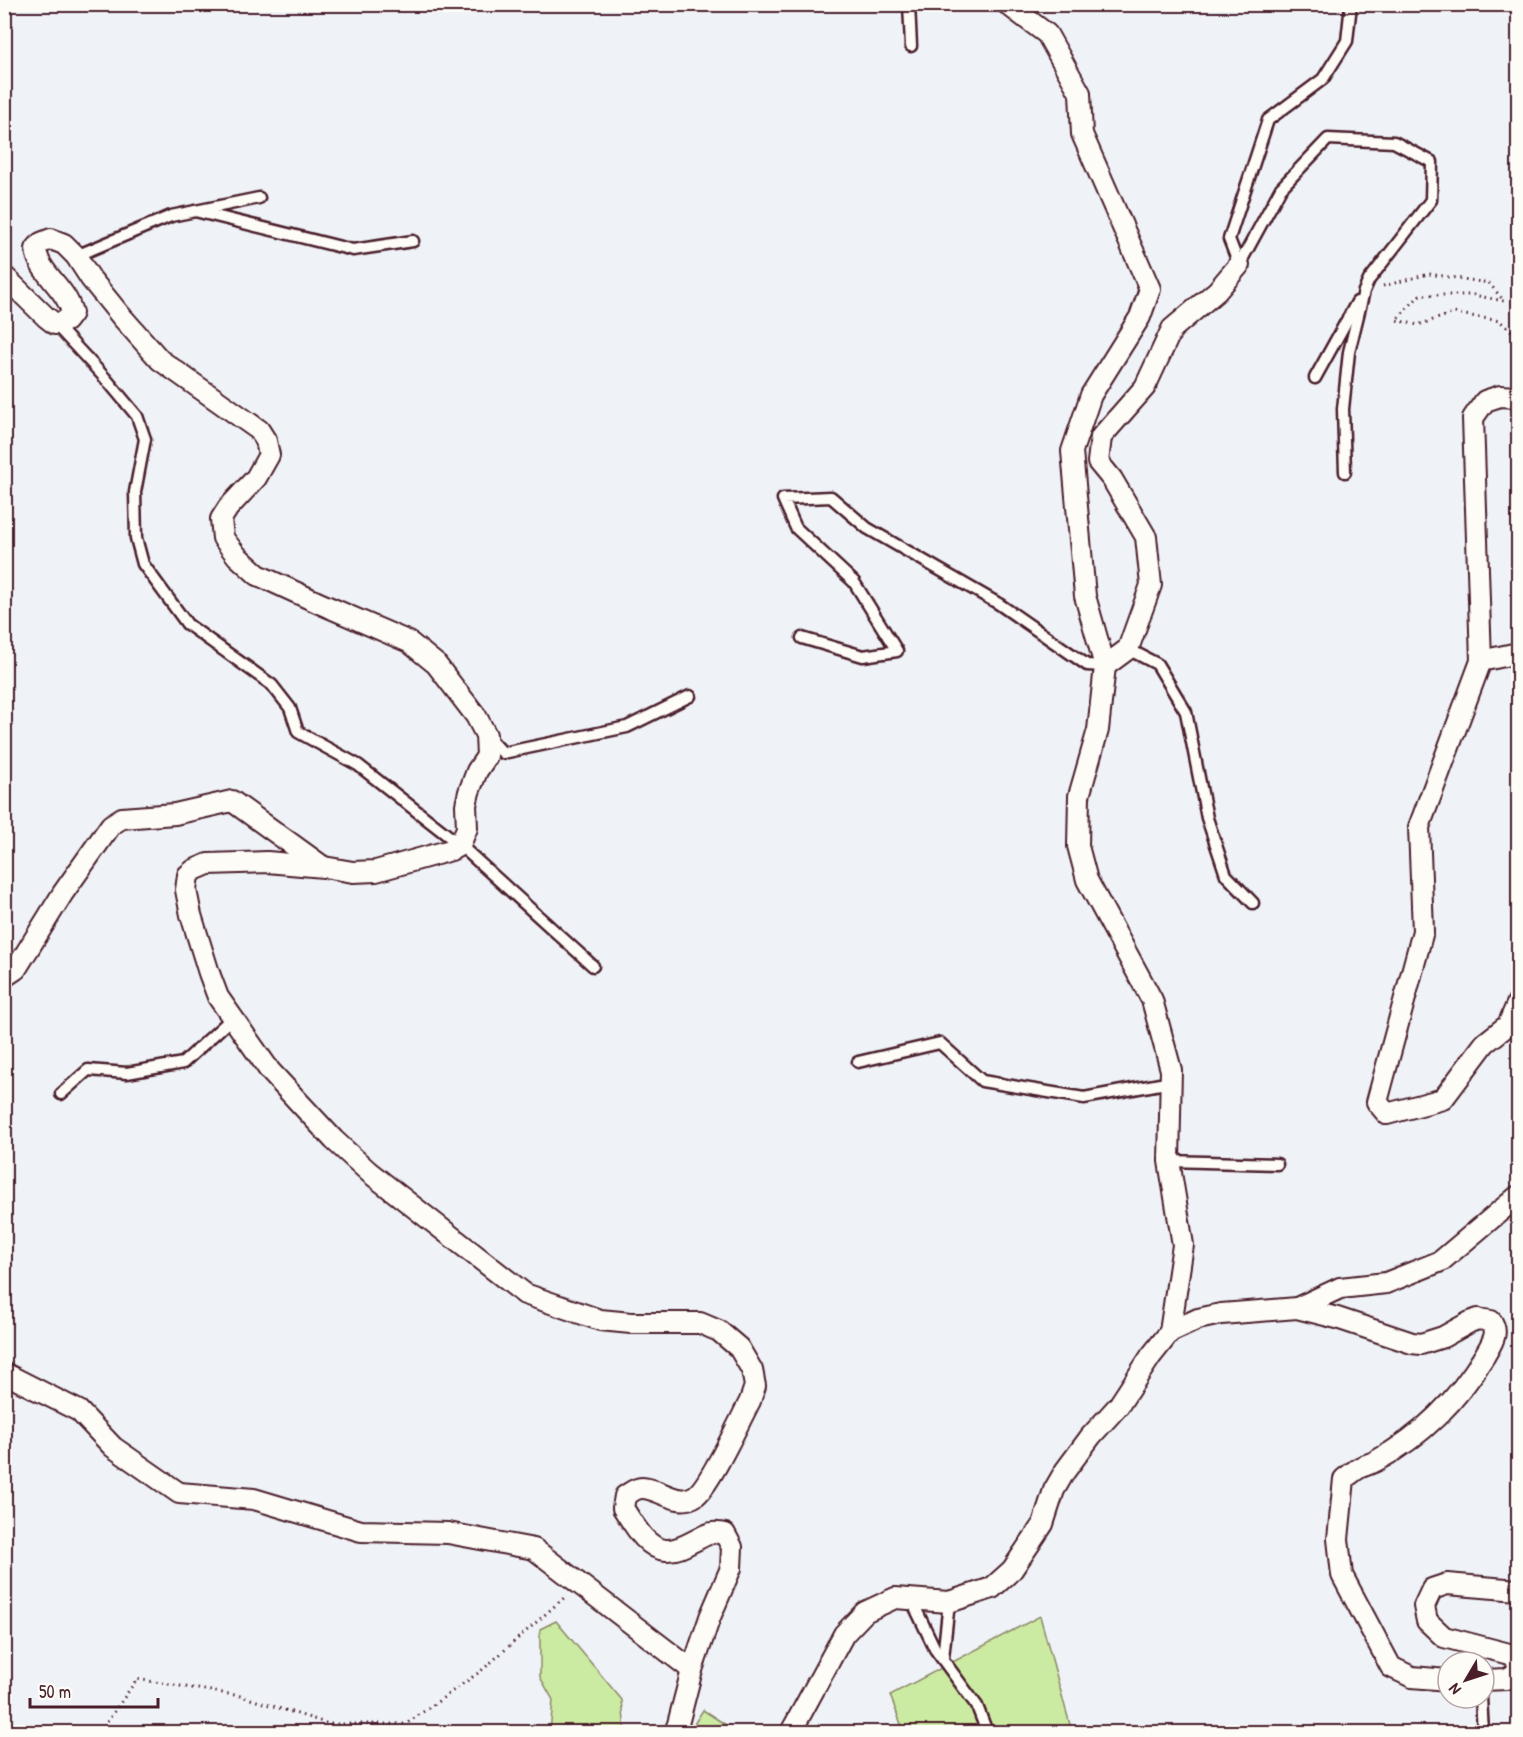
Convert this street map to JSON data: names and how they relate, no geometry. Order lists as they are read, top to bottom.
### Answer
{
  "scale_bar": "50 m",
  "north": "bottom left"
}
